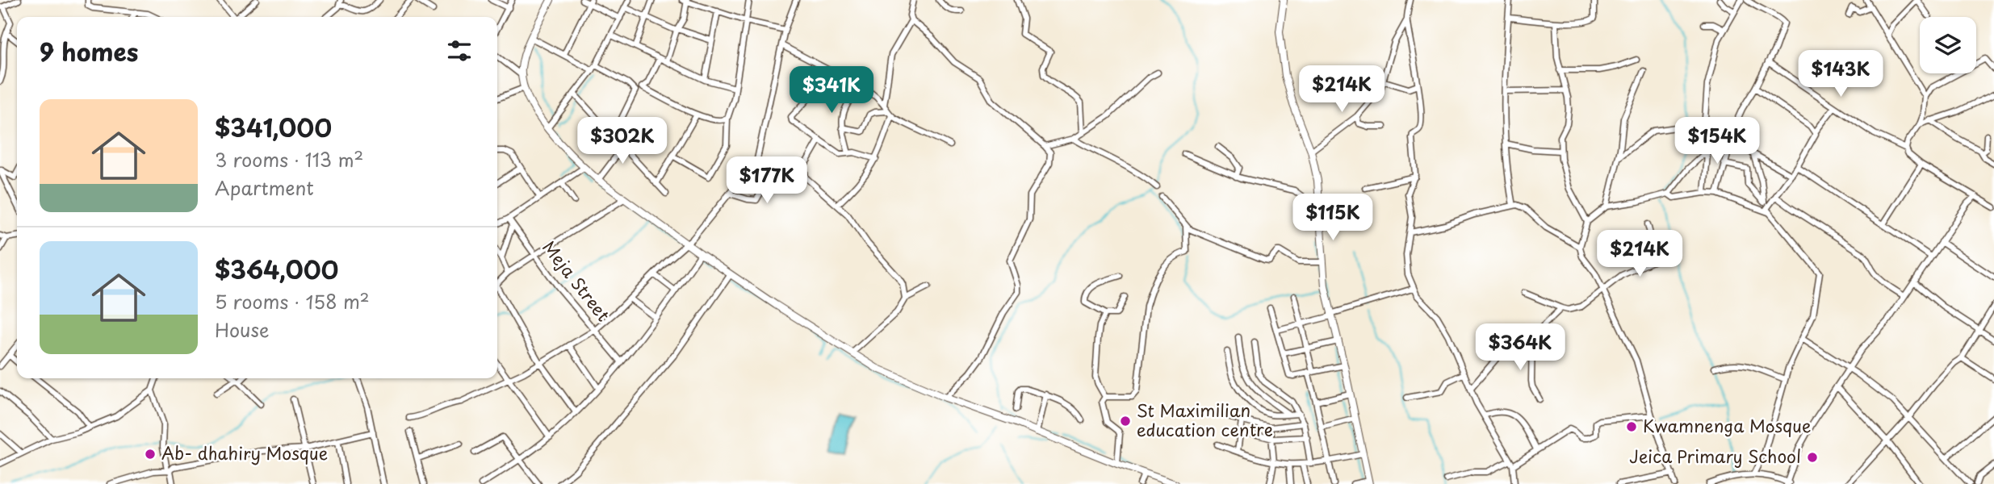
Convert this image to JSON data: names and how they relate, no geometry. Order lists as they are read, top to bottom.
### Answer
{
  "streets": {
    "street": ["Meja Street"]
  },
  "places": [
    "St Maximilian education centre",
    "Kwamnenga Mosque",
    "Ab- dhahiry Mosque",
    "Jeica Primary School"
  ],
  "page": {
    "heading": "9 homes",
    "price": [
      "$143K",
      "$214K",
      "$341K",
      "$302K",
      "$154K",
      "$177K",
      "$115K",
      "$214K",
      "$364K"
    ],
    "list": [
      {
        "name": "$341,000",
        "note": "3 rooms · 113 m² · Apartment"
      },
      {
        "name": "$364,000",
        "note": "5 rooms · 158 m² · House"
      }
    ]
  }
}
